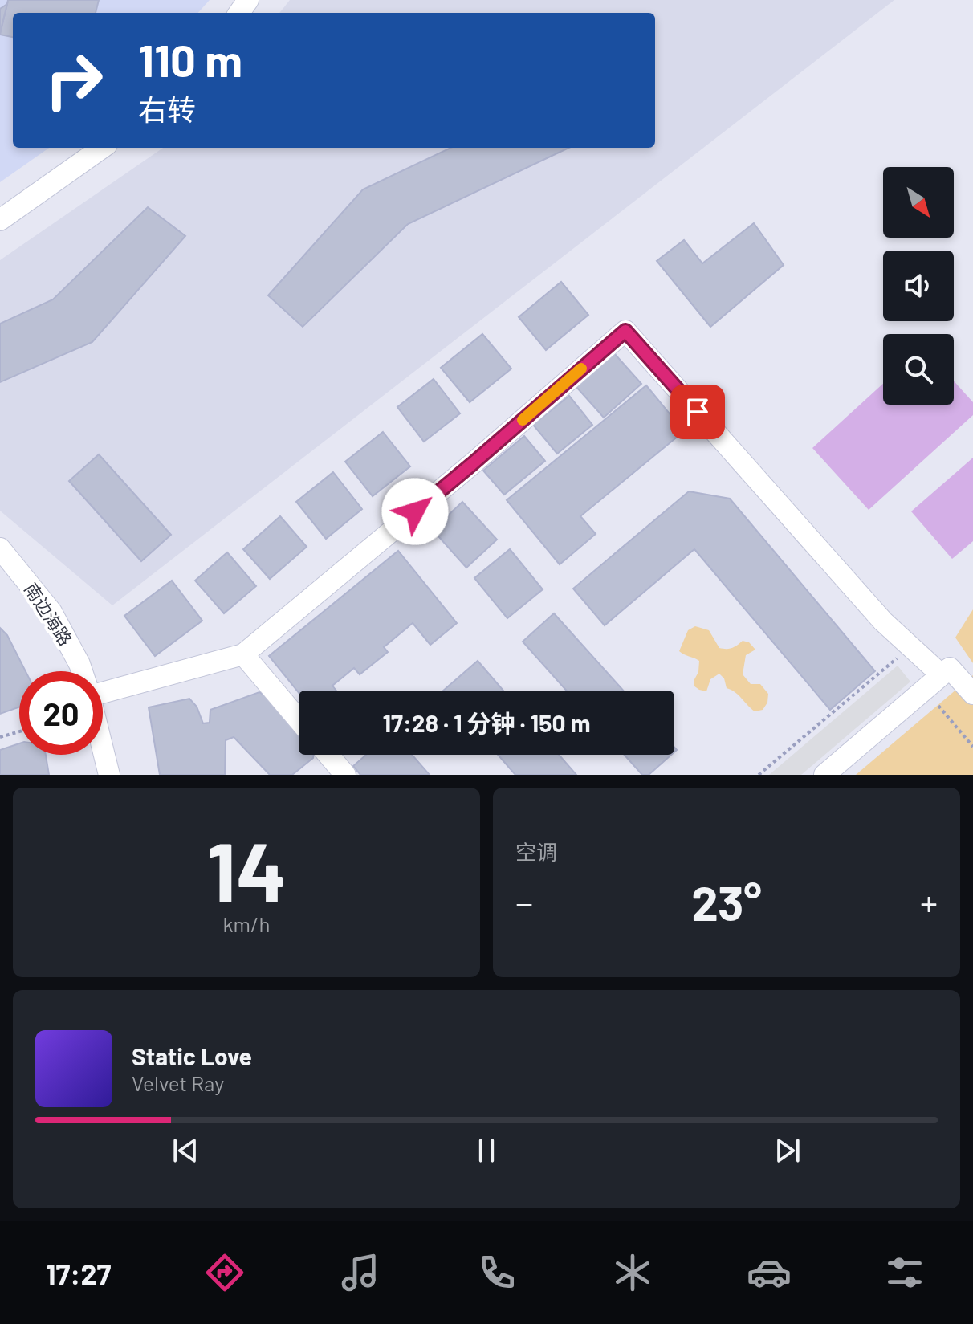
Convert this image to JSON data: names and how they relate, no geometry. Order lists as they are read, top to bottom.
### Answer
{
  "streets": {
    "street": ["南边海路"]
  },
  "north": "bottom right",
  "page": {
    "turn": ["110 m", "右转"],
    "limit": "20",
    "trip": "17:28 · 1 分钟 · 150 m",
    "tile": [
      ["14", "km/h"],
      "空调"
    ],
    "heat": ["−", "23°", "+"],
    "song": ["Static Love", "Velvet Ray"],
    "tabs": "17:27"
  }
}
